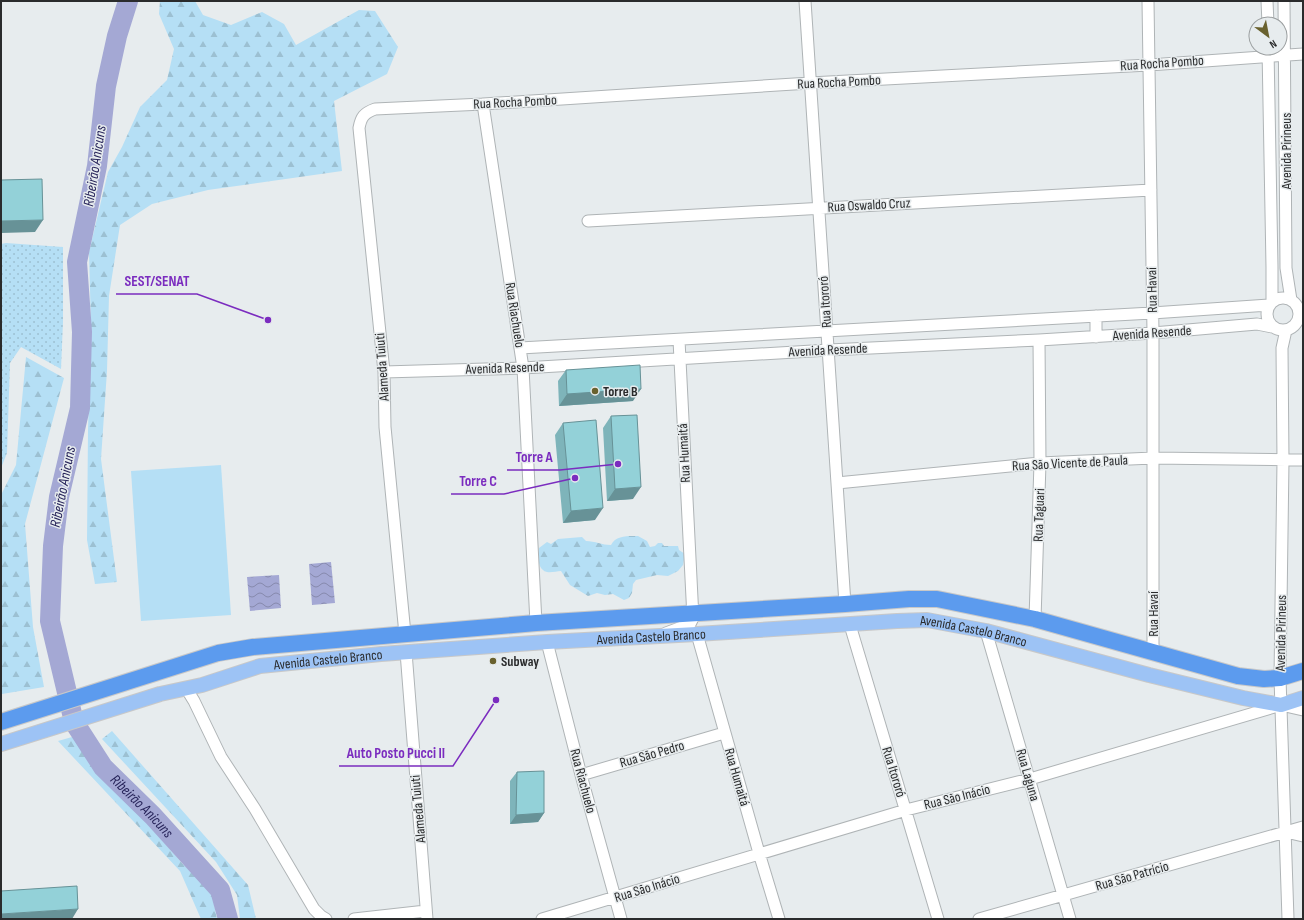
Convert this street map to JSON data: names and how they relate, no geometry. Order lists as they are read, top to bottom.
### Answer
{
  "streets": {
    "highway": ["Avenida Castelo Branco"],
    "street": [
      "Rua Rocha Pombo",
      "Avenida Pirineus",
      "Rua Oswaldo Cruz",
      "Rua Havaí",
      "Rua Itororó",
      "Rua Riachuelo",
      "Avenida Resende",
      "Alameda Tuiuti",
      "Rua Humaitá",
      "Rua São Vicente de Paula",
      "Rua Taguari",
      "Rua São Pedro",
      "Rua Laguna",
      "Rua São Inácio",
      "Rua São Patrício"
    ]
  },
  "crossings": [
    ["Rua Rocha Pombo", "Rua Havaí"],
    ["Rua Rocha Pombo", "Rua Itororó"],
    ["Rua Rocha Pombo", "Rua Riachuelo"],
    ["Rua Rocha Pombo", "Alameda Tuiuti"],
    ["Avenida Pirineus", "Avenida Resende"],
    ["Avenida Pirineus", "Rua São Vicente de Paula"],
    ["Avenida Pirineus", "Avenida Castelo Branco"],
    ["Avenida Pirineus", "Rua São Inácio"],
    ["Avenida Pirineus", "Rua São Patrício"],
    ["Rua Oswaldo Cruz", "Rua Havaí"],
    ["Rua Oswaldo Cruz", "Rua Itororó"],
    ["Rua Havaí", "Avenida Resende"],
    ["Rua Havaí", "Rua São Vicente de Paula"],
    ["Rua Havaí", "Avenida Castelo Branco"],
    ["Rua Itororó", "Avenida Resende"],
    ["Rua Itororó", "Rua São Vicente de Paula"],
    ["Rua Itororó", "Avenida Castelo Branco"],
    ["Rua Itororó", "Rua São Inácio"],
    ["Rua Riachuelo", "Avenida Resende"],
    ["Rua Riachuelo", "Avenida Castelo Branco"],
    ["Rua Riachuelo", "Rua São Pedro"],
    ["Rua Riachuelo", "Rua São Inácio"],
    ["Avenida Resende", "Alameda Tuiuti"],
    ["Avenida Resende", "Rua Humaitá"],
    ["Avenida Resende", "Rua Taguari"],
    ["Alameda Tuiuti", "Avenida Castelo Branco"],
    ["Rua Humaitá", "Avenida Castelo Branco"],
    ["Rua Humaitá", "Rua São Pedro"],
    ["Rua Humaitá", "Rua São Inácio"],
    ["Rua São Vicente de Paula", "Rua Taguari"],
    ["Rua Taguari", "Avenida Castelo Branco"],
    ["Avenida Castelo Branco", "Rua Laguna"],
    ["Avenida Castelo Branco", "Rua São Inácio"],
    ["Rua Laguna", "Rua São Inácio"],
    ["Rua Laguna", "Rua São Patrício"]
  ],
  "water": ["Ribeirão Anicuns"],
  "places": [
    "SEST/SENAT",
    "Torre B",
    "Torre A",
    "Torre C",
    "Subway",
    "Auto Posto Pucci II"
  ],
  "north": "bottom right"
}
